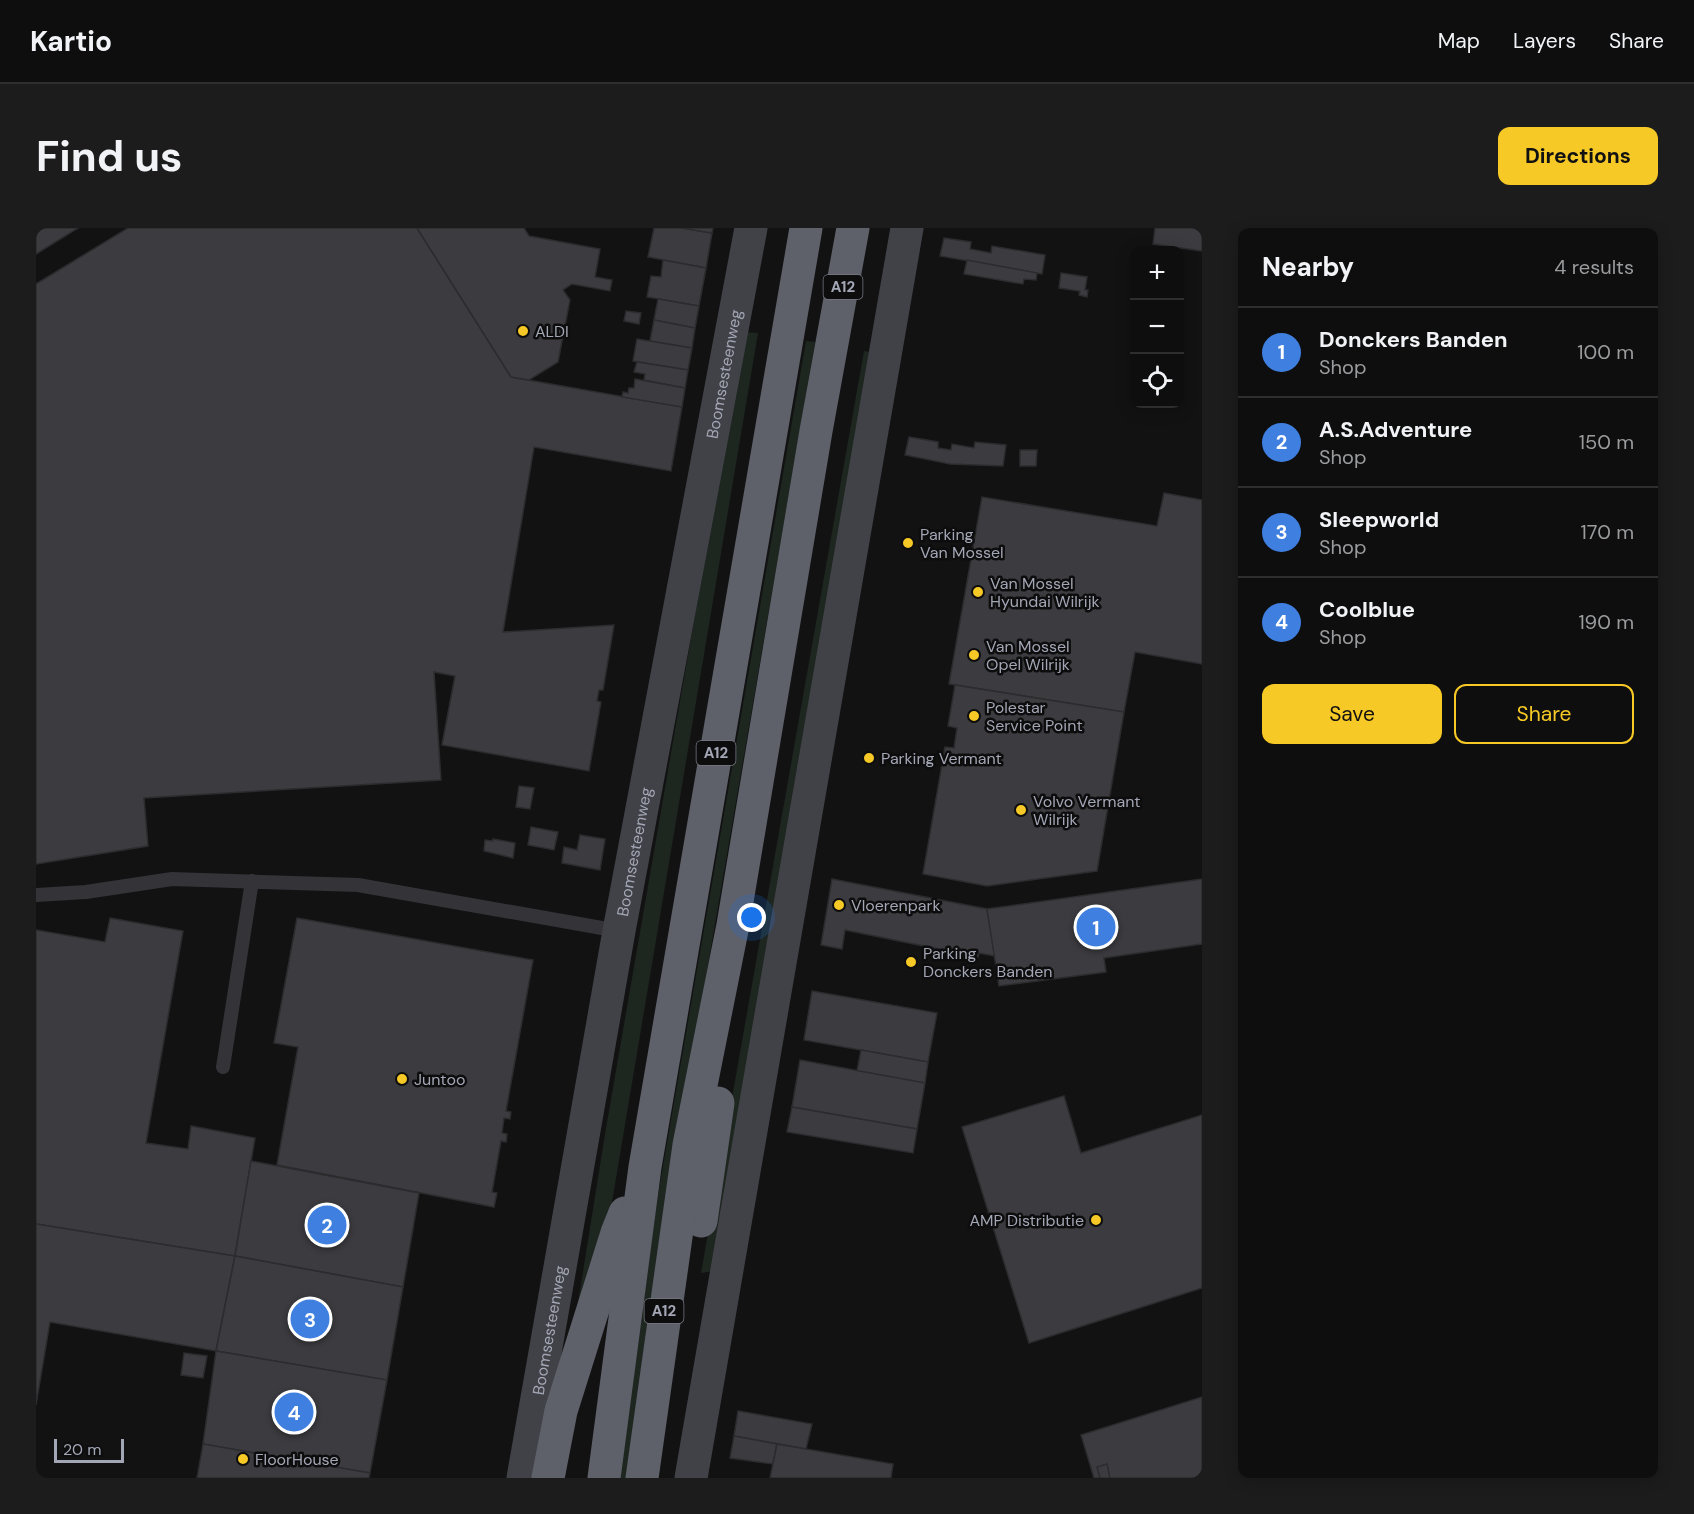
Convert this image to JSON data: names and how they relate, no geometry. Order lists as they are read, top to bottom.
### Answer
{
  "streets": {
    "highway": ["A12"],
    "main road": ["Boomsesteenweg"]
  },
  "places": [
    "ALDI",
    "Parking Van Mossel",
    "Van Mossel Hyundai Wilrijk",
    "Van Mossel Opel Wilrijk",
    "Polestar Service Point",
    "Parking Vermant",
    "Volvo Vermant Wilrijk",
    "Vloerenpark",
    "Parking Donckers Banden",
    "Juntoo",
    "AMP Distributie",
    "FloorHouse"
  ],
  "scale_bar": "20 m",
  "page": {
    "header": "Kartio",
    "nav": ["Map", "Layers", "Share"],
    "buttons": [
      "Directions",
      ["Save", "Share"]
    ],
    "title": "Find us",
    "heading": ["Nearby", "4 results"],
    "map_buttons": ["+", "−"],
    "list": [
      {
        "mark": "1",
        "name": "Donckers Banden",
        "note": "Shop",
        "value": "100 m"
      },
      {
        "mark": "2",
        "name": "A.S.Adventure",
        "note": "Shop",
        "value": "150 m"
      },
      {
        "mark": "3",
        "name": "Sleepworld",
        "note": "Shop",
        "value": "170 m"
      },
      {
        "mark": "4",
        "name": "Coolblue",
        "note": "Shop",
        "value": "190 m"
      }
    ],
    "pins": [
      "1",
      "2",
      "3",
      "4"
    ],
    "scale": "20 m"
  }
}
